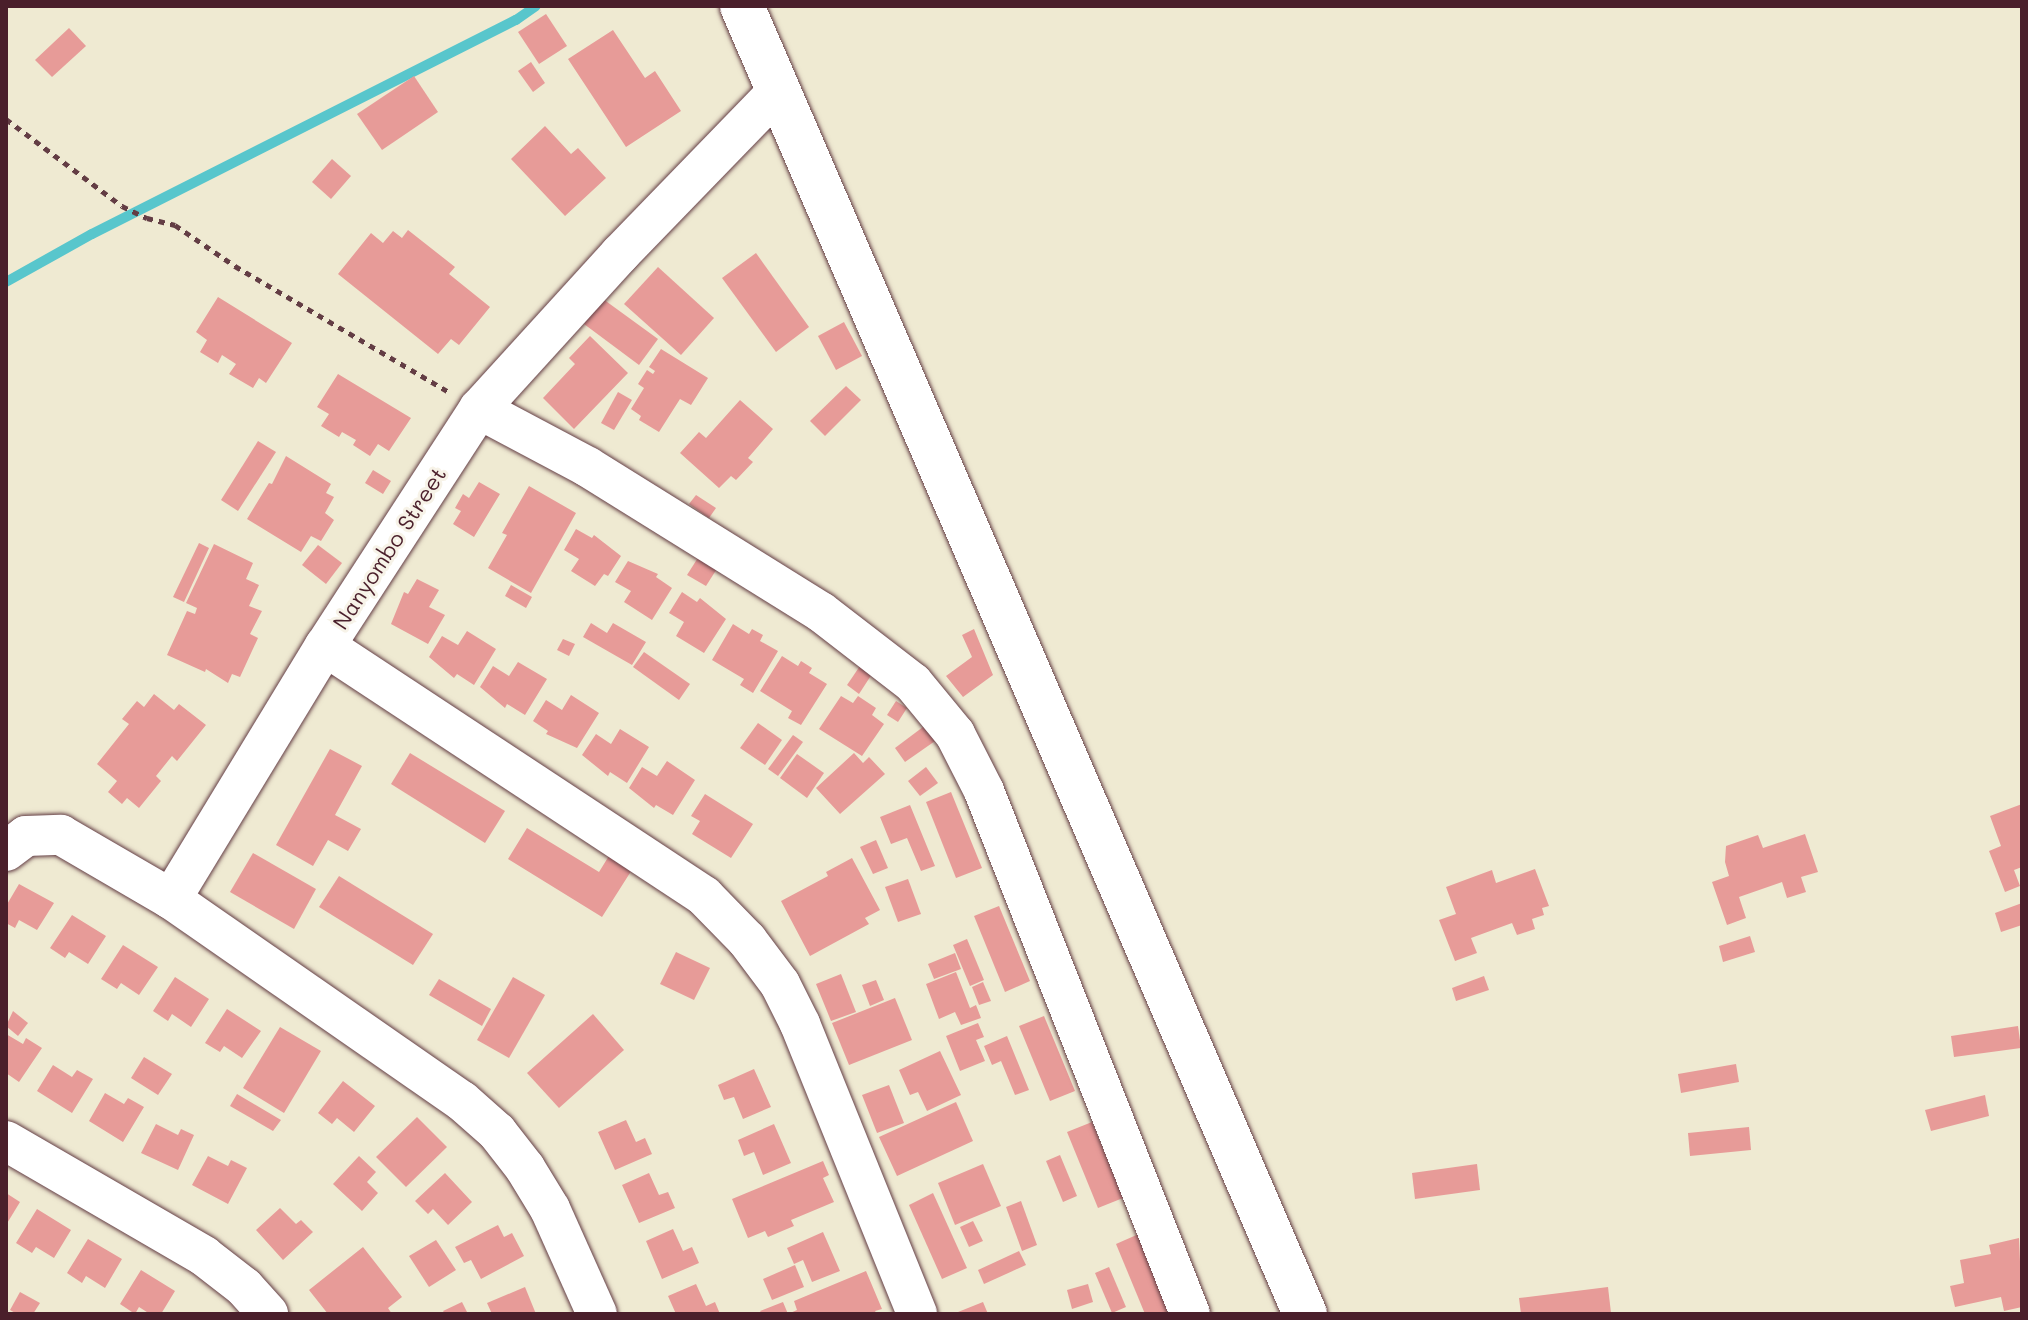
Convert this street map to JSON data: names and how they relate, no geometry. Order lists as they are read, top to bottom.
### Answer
{
  "streets": {
    "street": ["Nanyombo Street"]
  }
}
